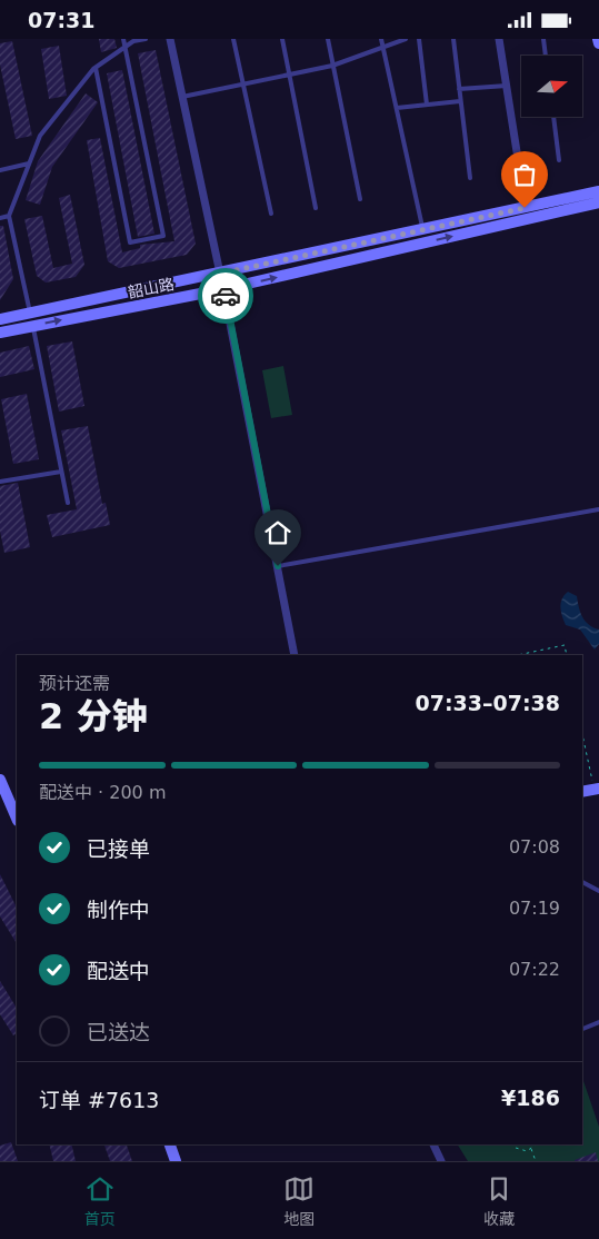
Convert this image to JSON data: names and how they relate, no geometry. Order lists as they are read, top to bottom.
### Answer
{
  "streets": {
    "main road": ["韶山路"]
  },
  "north": "right",
  "page": {
    "status": "07:31",
    "heading": ["2 分钟", "预计还需", "07:33–07:38"],
    "panel": ["订单 #7613", "¥186"],
    "bar": "配送中 · 200 m",
    "list": [
      ["已接单", "07:08"],
      ["制作中", "07:19"],
      ["配送中", "07:22"],
      "已送达"
    ],
    "tabs": ["首页", "地图", "收藏"]
  }
}
